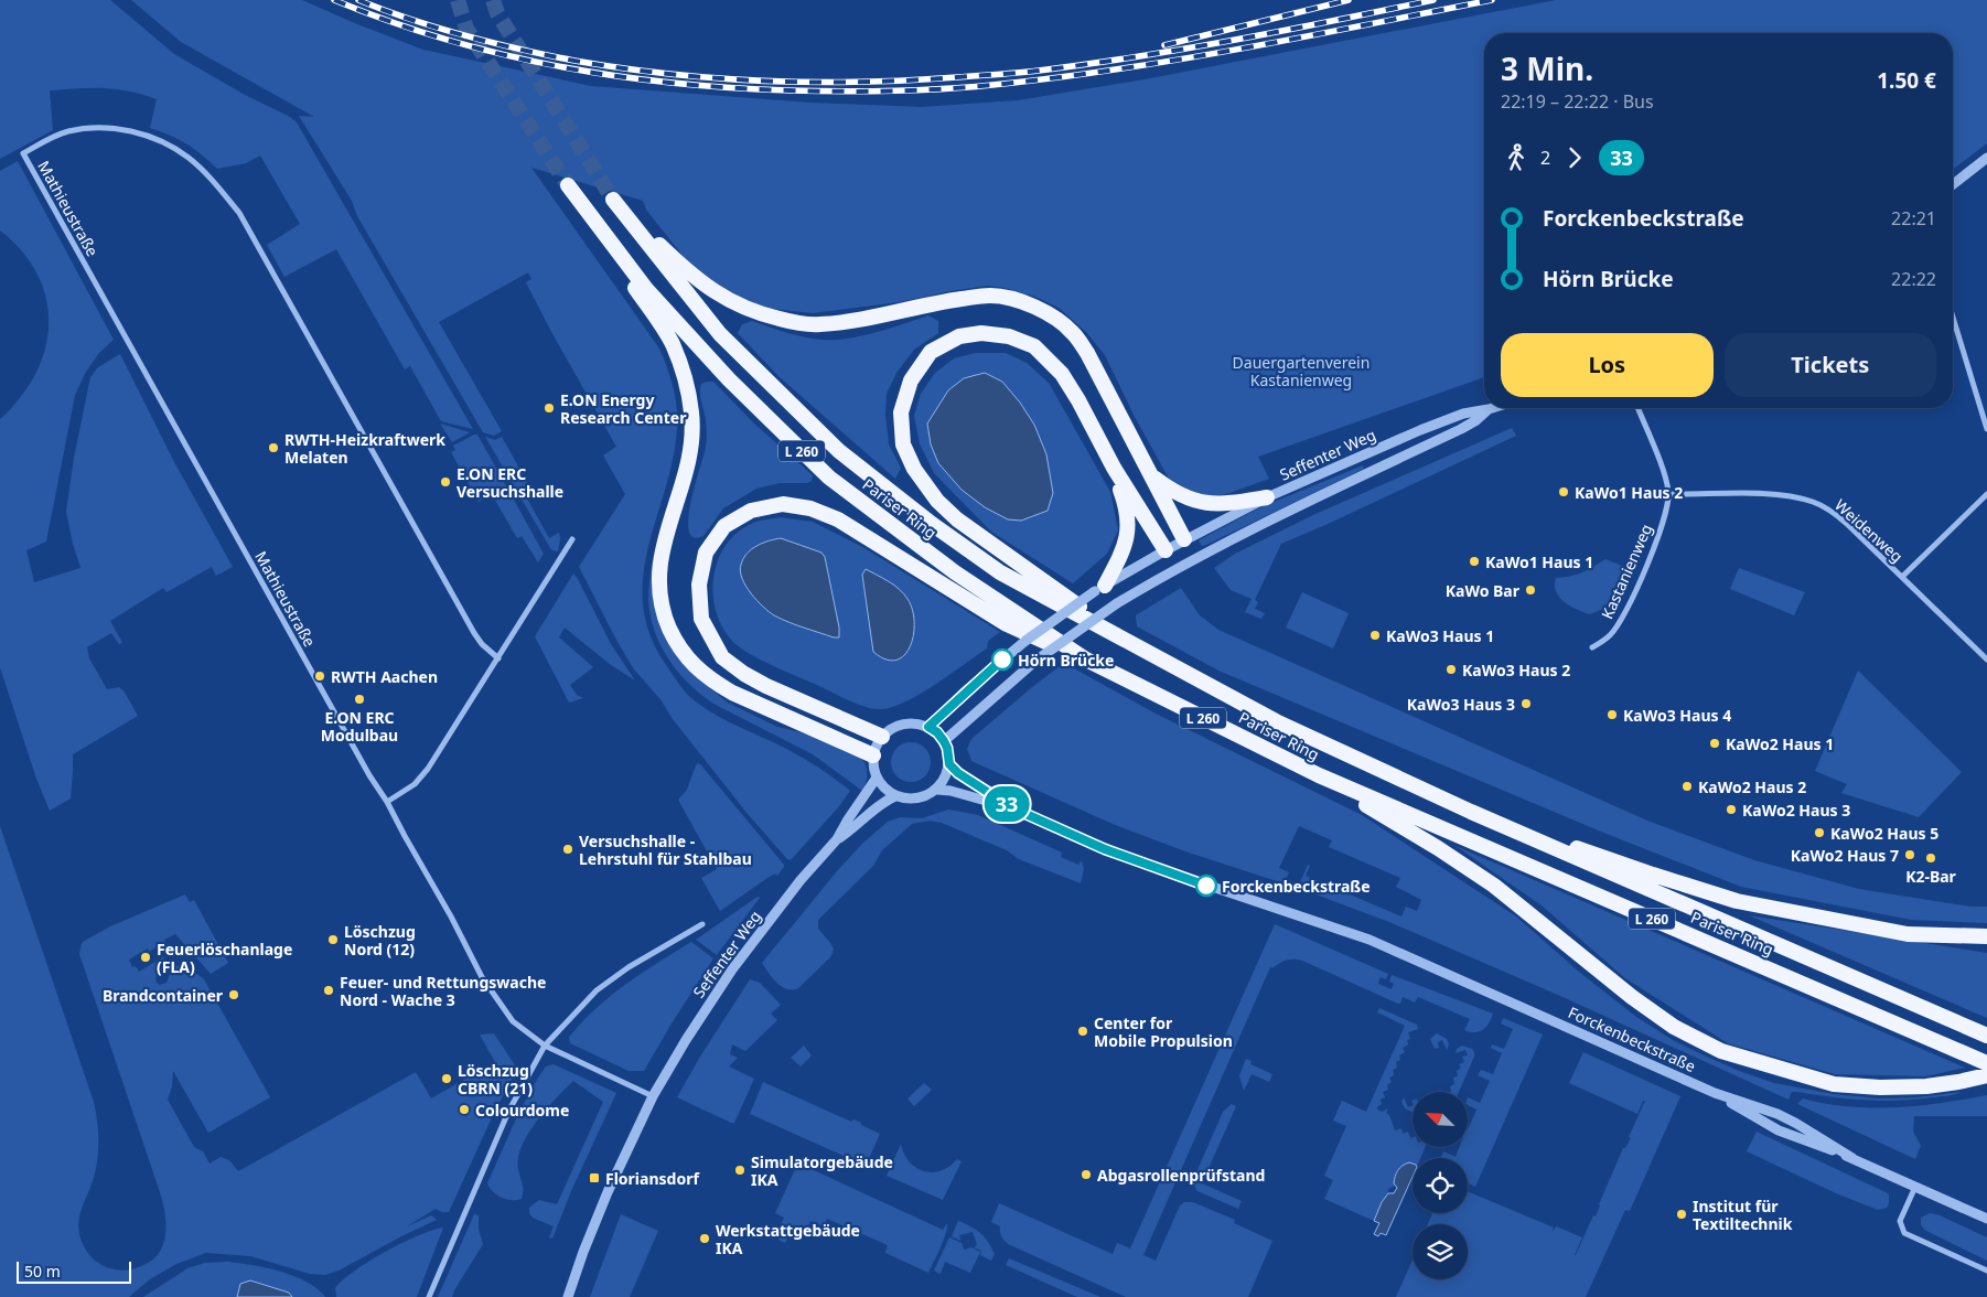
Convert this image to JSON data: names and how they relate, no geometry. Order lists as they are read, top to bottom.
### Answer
{
  "streets": {
    "highway": ["L 260", "Pariser Ring"],
    "street": [
      "Mathieustraße",
      "Seffenter Weg",
      "Weidenweg",
      "Kastanienweg",
      "Forckenbeckstraße"
    ]
  },
  "crossings": [
    ["Seffenter Weg", "Pariser Ring"],
    ["Seffenter Weg", "Forckenbeckstraße"],
    ["Pariser Ring", "Forckenbeckstraße"],
    ["Weidenweg", "Kastanienweg"]
  ],
  "parks": ["Dauergartenverein Kastanienweg"],
  "places": {
    "other": [
      "E.ON Energy Research Center",
      "RWTH-Heizkraftwerk Melaten",
      "E.ON ERC Versuchshalle",
      "KaWo1 Haus 2",
      "KaWo1 Haus 1",
      "KaWo Bar",
      "KaWo3 Haus 1",
      "Hörn Brücke",
      "KaWo3 Haus 2",
      "RWTH Aachen",
      "E.ON ERC Modulbau",
      "KaWo3 Haus 3",
      "KaWo3 Haus 4",
      "KaWo2 Haus 1",
      "KaWo2 Haus 2",
      "KaWo2 Haus 3",
      "KaWo2 Haus 5",
      "Versuchshalle - Lehrstuhl für Stahlbau",
      "KaWo2 Haus 7",
      "K2-Bar",
      "Forckenbeckstraße",
      "Löschzug Nord (12)",
      "Feuerlöschanlage (FLA)",
      "Feuer- und Rettungswache Nord - Wache 3",
      "Brandcontainer",
      "Center for Mobile Propulsion",
      "Löschzug CBRN (21)",
      "Colourdome",
      "Simulatorgebäude IKA",
      "Abgasrollenprüfstand",
      "Institut für Textiltechnik",
      "Werkstattgebäude IKA"
    ],
    "transit": ["Floriansdorf"]
  },
  "lines": ["bus line 33"],
  "scale_bar": "50 m",
  "north": "top left",
  "page": {
    "on_map": "33",
    "heading": ["3 Min.", "22:19 – 22:22 · Bus", "1.50 €"],
    "legs": ["2", "33"],
    "list": [
      {
        "name": "Forckenbeckstraße",
        "value": "22:21"
      },
      {
        "name": "Hörn Brücke",
        "value": "22:22"
      }
    ],
    "buttons": ["Los", "Tickets"],
    "scale": "50 m"
  }
}
